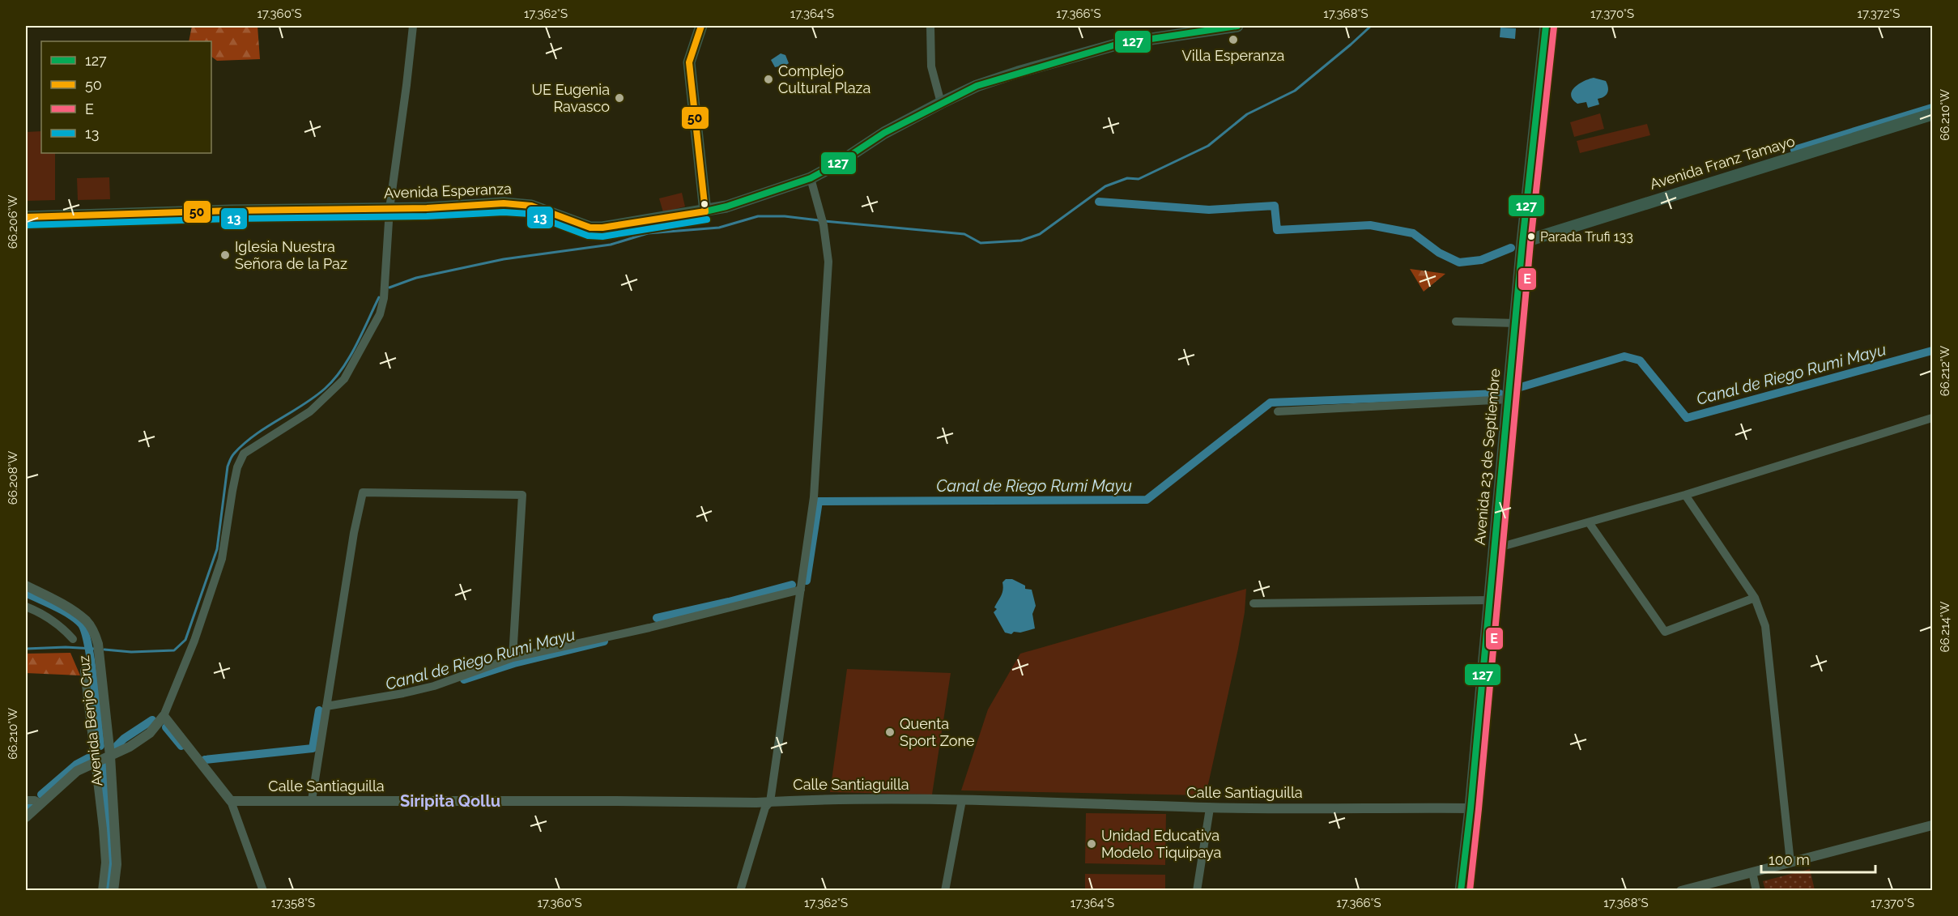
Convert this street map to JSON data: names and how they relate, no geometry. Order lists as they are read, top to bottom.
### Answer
{
  "streets": {
    "main road": ["Avenida Franz Tamayo", "Avenida Esperanza", "Avenida 23 de Septiembre"],
    "street": ["Avenida Benjo Cruz", "Calle Santiaguilla"]
  },
  "crossings": [
    ["Avenida Franz Tamayo", "Avenida 23 de Septiembre"],
    ["Avenida 23 de Septiembre", "Calle Santiaguilla"]
  ],
  "districts": ["Siripita Qollu"],
  "water": ["Canal de Riego Rumi Mayu"],
  "places": [
    "Villa Esperanza",
    "Complejo Cultural Plaza",
    "UE Eugenia Ravasco",
    "Parada Trufi 133",
    "Iglesia Nuestra Señora de la Paz",
    "Quenta Sport Zone",
    "Unidad Educativa Modelo Tiquipaya"
  ],
  "lines": [
    "transit line 127",
    "transit line 50",
    "transit line E",
    "transit line 13"
  ],
  "legend": [
    "127",
    "50",
    "E",
    "13"
  ],
  "scale_bar": "100 m",
  "coordinates": [
    "17.360°S",
    "17.362°S",
    "17.364°S",
    "17.366°S",
    "17.368°S",
    "17.370°S",
    "17.372°S",
    "66.210°W",
    "66.206°W",
    "66.212°W",
    "66.208°W",
    "66.214°W",
    "17.358°S"
  ]
}
